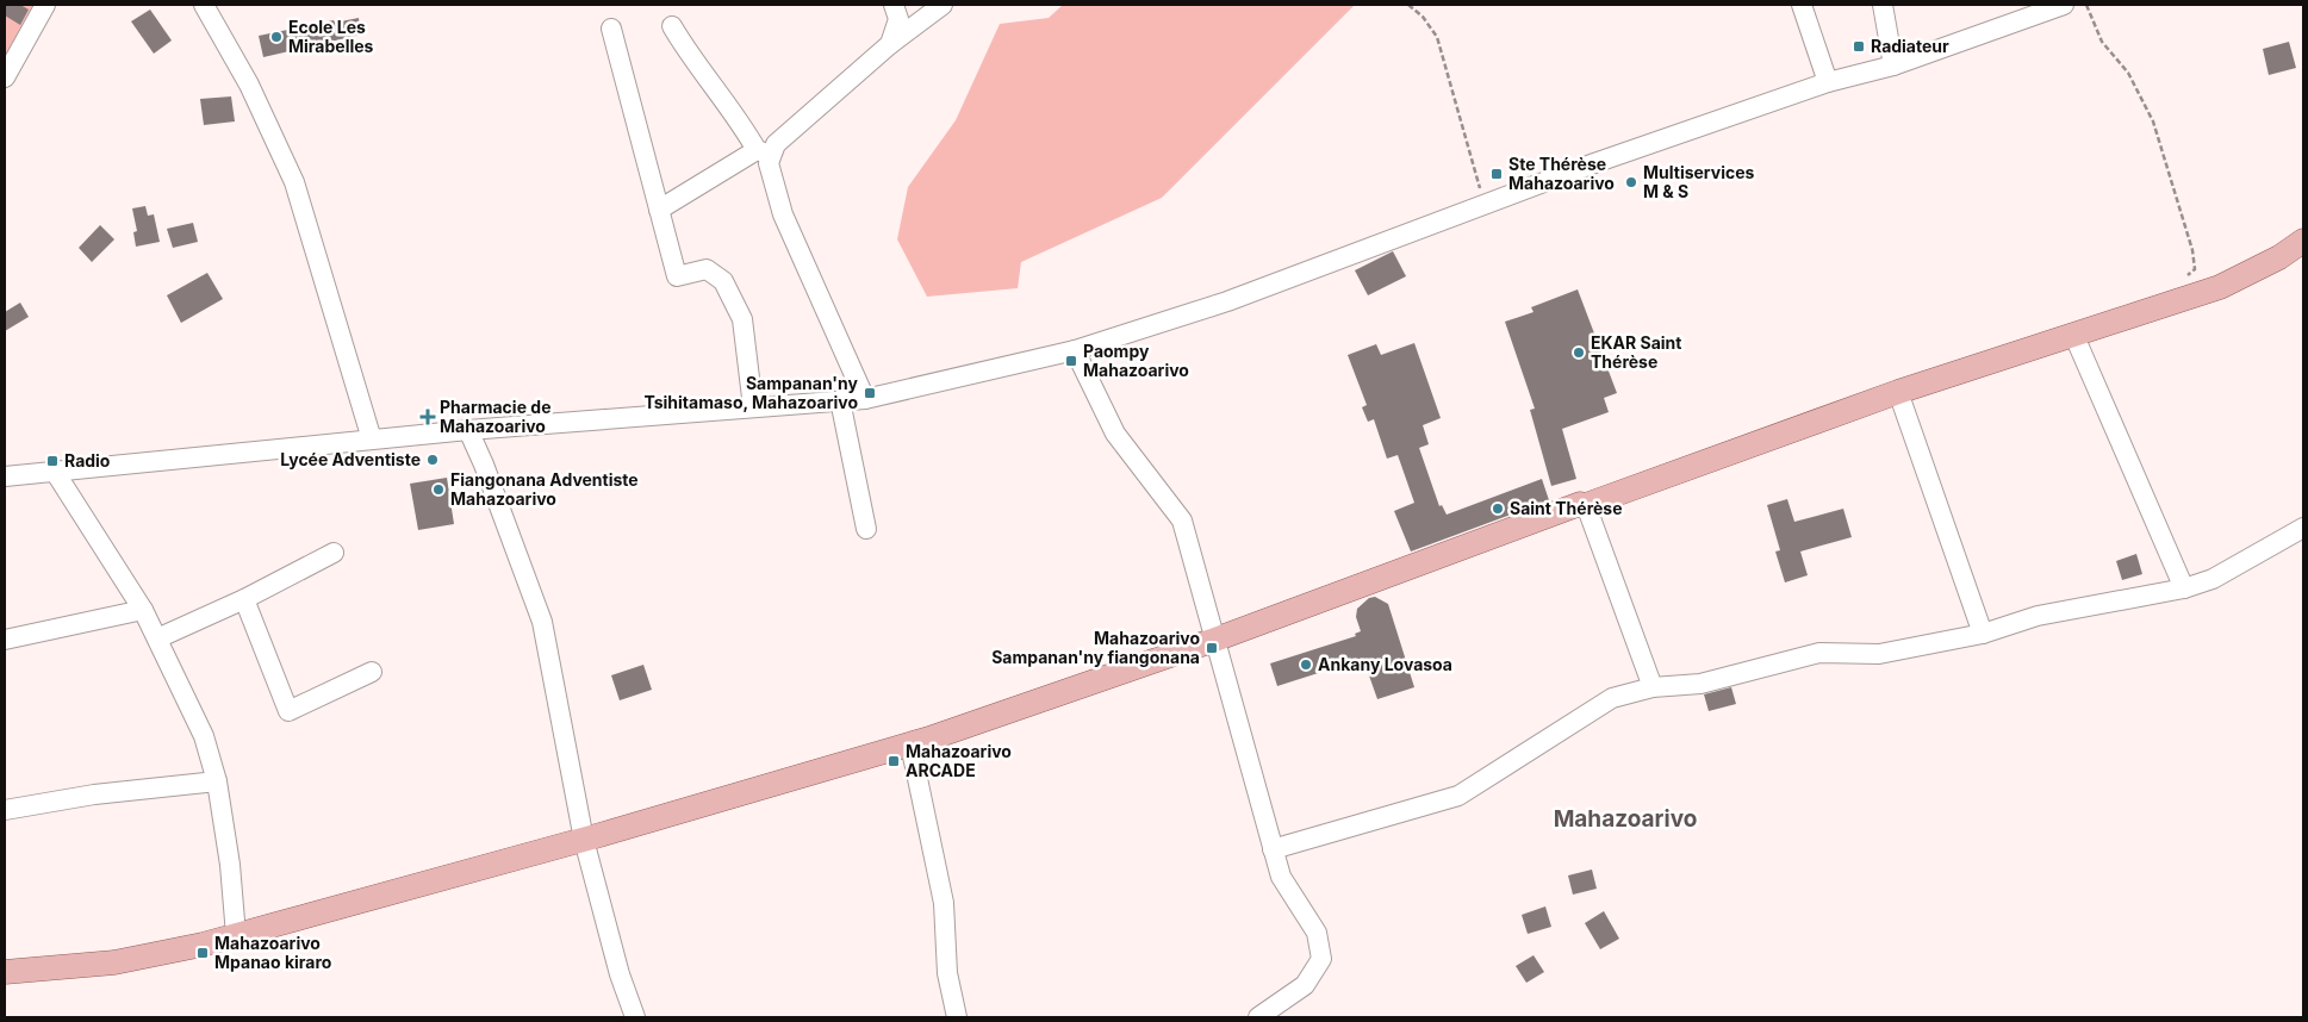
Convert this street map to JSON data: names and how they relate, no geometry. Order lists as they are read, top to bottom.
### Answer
{
  "districts": ["Mahazoarivo"],
  "places": {
    "other": [
      "Ecole Les Mirabelles",
      "Multiservices M & S",
      "EKAR Saint Thérèse",
      "Lycée Adventiste",
      "Fiangonana Adventiste Mahazoarivo",
      "Saint Thérèse",
      "Ankany Lovasoa"
    ],
    "transit": [
      "Radiateur",
      "Ste Thérèse Mahazoarivo",
      "Paompy Mahazoarivo",
      "Sampanan'ny Tsihitamaso, Mahazoarivo",
      "Radio",
      "Mahazoarivo Sampanan'ny fiangonana",
      "Mahazoarivo ARCADE",
      "Mahazoarivo Mpanao kiraro"
    ],
    "health": ["Pharmacie de Mahazoarivo"]
  }
}
